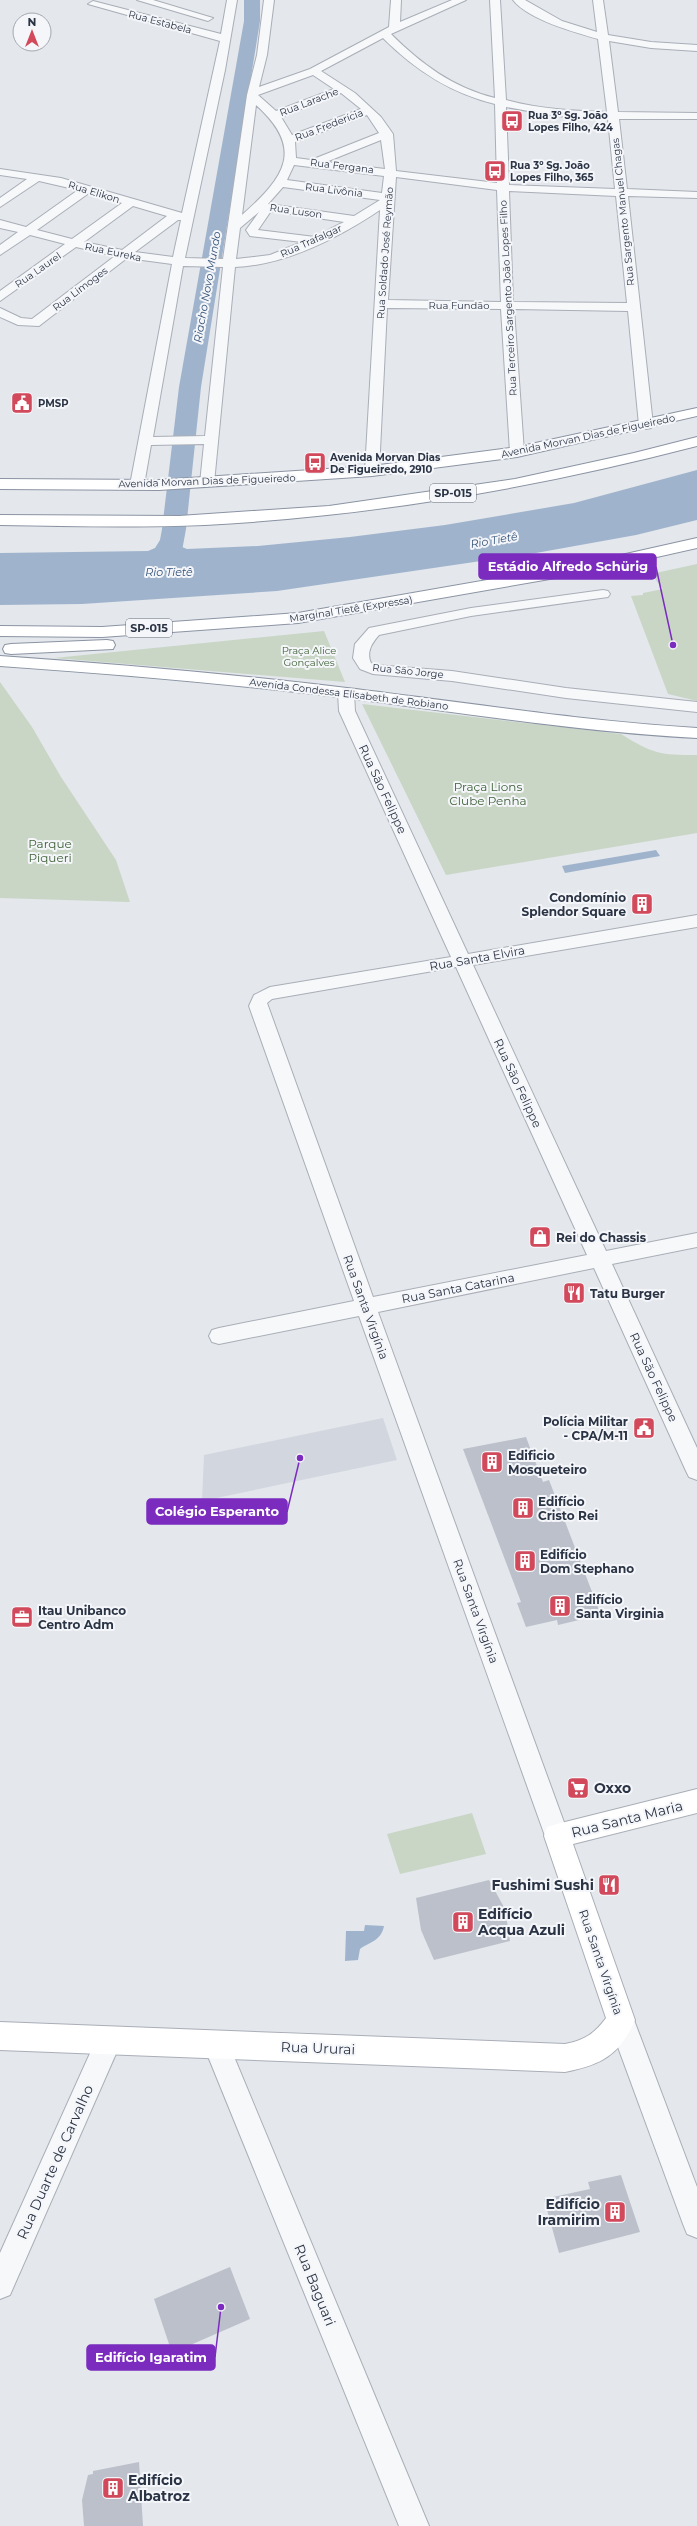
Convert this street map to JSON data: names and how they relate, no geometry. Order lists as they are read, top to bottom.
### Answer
{
  "streets": {
    "main road": [
      "Avenida Morvan Dias de Figueiredo",
      "SP-015",
      "Marginal Tietê (Expressa)",
      "Avenida Condessa Elisabeth de Robiano",
      "Rua Santa Virgínia",
      "Rua Santa Maria",
      "Rua Ururai"
    ],
    "street": [
      "Rua Estabela",
      "Rua Larache",
      "Rua Frederícia",
      "Rua Fergana",
      "Rua Livônia",
      "Rua Elikon",
      "Rua Luson",
      "Rua Sargento Manuel Chagas",
      "Rua Trafalgar",
      "Rua Eureka",
      "Rua Soldado José Reymão",
      "Rua Laurel",
      "Rua Limoges",
      "Rua Terceiro Sargento João Lopes Filho",
      "Rua Fundão",
      "Rua São Jorge",
      "Rua São Felippe",
      "Rua Santa Elvira",
      "Rua Santa Catarina",
      "Rua Duarte de Carvalho",
      "Rua Baguari"
    ]
  },
  "crossings": [
    ["Rua Larache", "Rua Soldado José Reymão"],
    ["Rua Frederícia", "Rua Soldado José Reymão"],
    ["Rua Fergana", "Rua Sargento Manuel Chagas"],
    ["Rua Fergana", "Rua Soldado José Reymão"],
    ["Rua Fergana", "Rua Terceiro Sargento João Lopes Filho"],
    ["Rua Livônia", "Rua Trafalgar"],
    ["Rua Livônia", "Rua Soldado José Reymão"],
    ["Rua Elikon", "Rua Laurel"],
    ["Rua Elikon", "Rua Limoges"],
    ["Rua Luson", "Rua Trafalgar"],
    ["Rua Sargento Manuel Chagas", "Rua Fundão"],
    ["Rua Sargento Manuel Chagas", "Avenida Morvan Dias de Figueiredo"],
    ["Rua Trafalgar", "Rua Eureka"],
    ["Rua Trafalgar", "Rua Soldado José Reymão"],
    ["Rua Eureka", "Rua Laurel"],
    ["Rua Eureka", "Rua Limoges"],
    ["Rua Soldado José Reymão", "Rua Fundão"],
    ["Rua Soldado José Reymão", "Avenida Morvan Dias de Figueiredo"],
    ["Rua Terceiro Sargento João Lopes Filho", "Rua Fundão"],
    ["Rua Terceiro Sargento João Lopes Filho", "Avenida Morvan Dias de Figueiredo"],
    ["Avenida Condessa Elisabeth de Robiano", "Rua São Felippe"],
    ["Rua São Felippe", "Rua Santa Elvira"],
    ["Rua São Felippe", "Rua Santa Catarina"],
    ["Rua Santa Elvira", "Rua Santa Virgínia"],
    ["Rua Santa Catarina", "Rua Santa Virgínia"],
    ["Rua Santa Virgínia", "Rua Santa Maria"],
    ["Rua Santa Virgínia", "Rua Ururai"],
    ["Rua Ururai", "Rua Duarte de Carvalho"],
    ["Rua Ururai", "Rua Baguari"]
  ],
  "water": ["Riacho Novo Mundo", "Rio Tietê"],
  "parks": ["Praça Alice Gonçalves", "Praça Lions Clube Penha", "Parque Piqueri"],
  "places": {
    "bus stop": ["Rua 3º Sg. João Lopes Filho, 424", "Rua 3º Sg. João Lopes Filho, 365", "Avenida Morvan Dias De Figueiredo, 2910"],
    "public building": ["PMSP", "Polícia Militar - CPA/M-11"],
    "other": ["Estádio Alfredo Schürig", "Colégio Esperanto", "Edifício Igaratim"],
    "building": [
      "Condomínio Splendor Square",
      "Edificio Mosqueteiro",
      "Edifício Cristo Rei",
      "Edifício Dom Stephano",
      "Edifício Santa Virginia",
      "Edifício Acqua Azuli",
      "Edifício Iramirim",
      "Edifício Albatroz"
    ],
    "shop": ["Rei do Chassis"],
    "restaurant": ["Tatu Burger", "Fushimi Sushi"],
    "office": ["Itau Unibanco Centro Adm"],
    "supermarket": ["Oxxo"]
  },
  "north": "top"
}
